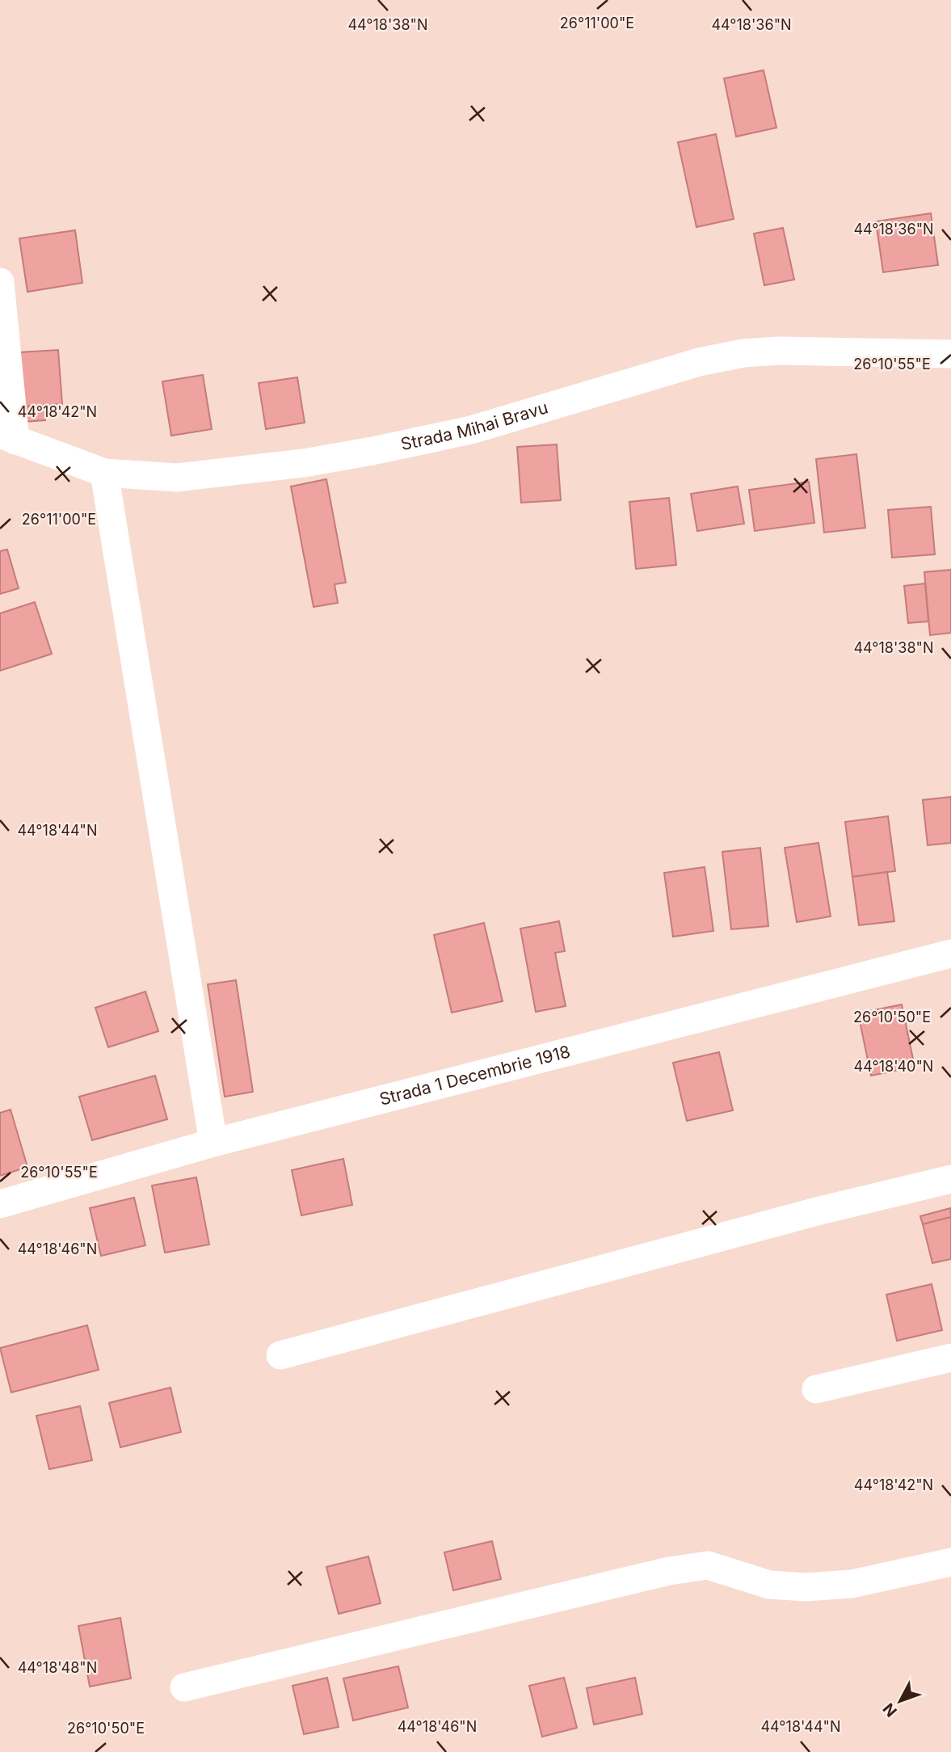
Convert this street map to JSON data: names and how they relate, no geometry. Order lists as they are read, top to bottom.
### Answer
{
  "streets": {
    "street": ["Strada Mihai Bravu", "Strada 1 Decembrie 1918"]
  },
  "north": "bottom left",
  "coordinates": [
    "26°11'00\"E",
    "44°18'38\"N",
    "44°18'36\"N",
    "26°10'55\"E",
    "44°18'42\"N",
    "44°18'44\"N",
    "26°10'50\"E",
    "44°18'40\"N",
    "44°18'46\"N",
    "44°18'48\"N"
  ]
}
